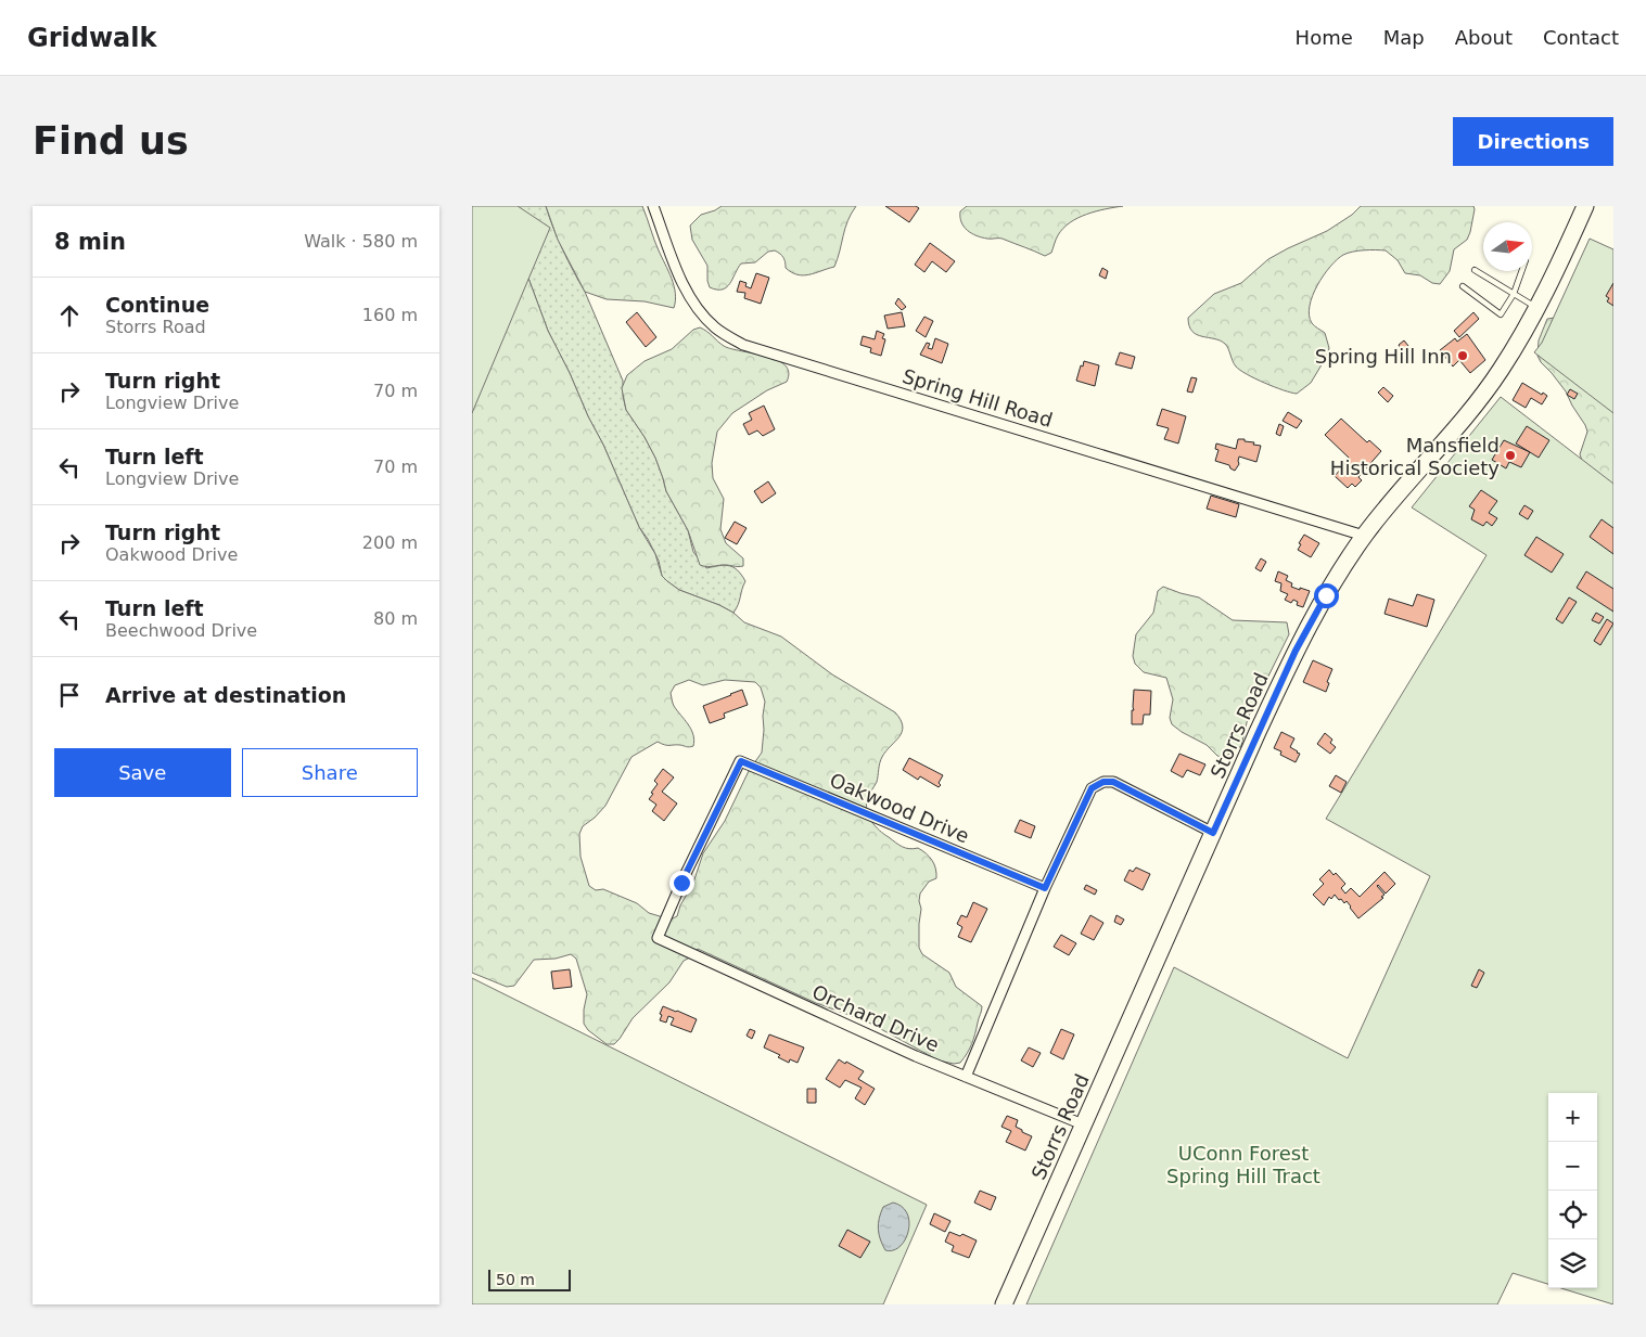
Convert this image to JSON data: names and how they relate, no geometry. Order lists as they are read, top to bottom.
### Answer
{
  "streets": {
    "main road": ["Storrs Road"],
    "street": ["Spring Hill Road", "Oakwood Drive", "Orchard Drive"]
  },
  "crossings": [
    ["Spring Hill Road", "Storrs Road"],
    ["Storrs Road", "Orchard Drive"],
    ["Oakwood Drive", "Orchard Drive"]
  ],
  "parks": ["UConn Forest Spring Hill Tract"],
  "places": ["Spring Hill Inn", "Mansfield Historical Society"],
  "scale_bar": "50 m",
  "north": "right",
  "page": {
    "header": "Gridwalk",
    "nav": [
      "Home",
      "Map",
      "About",
      "Contact"
    ],
    "buttons": [
      "Directions",
      ["Save", "Share"]
    ],
    "title": "Find us",
    "heading": ["8 min", "Walk · 580 m"],
    "list": [
      ["Continue", "Storrs Road", "160 m"],
      ["Turn right", "Longview Drive", "70 m"],
      ["Turn left", "Longview Drive", "70 m"],
      ["Turn right", "Oakwood Drive", "200 m"],
      ["Turn left", "Beechwood Drive", "80 m"],
      "Arrive at destination"
    ],
    "map_buttons": ["+", "−"],
    "scale": "50 m"
  }
}
